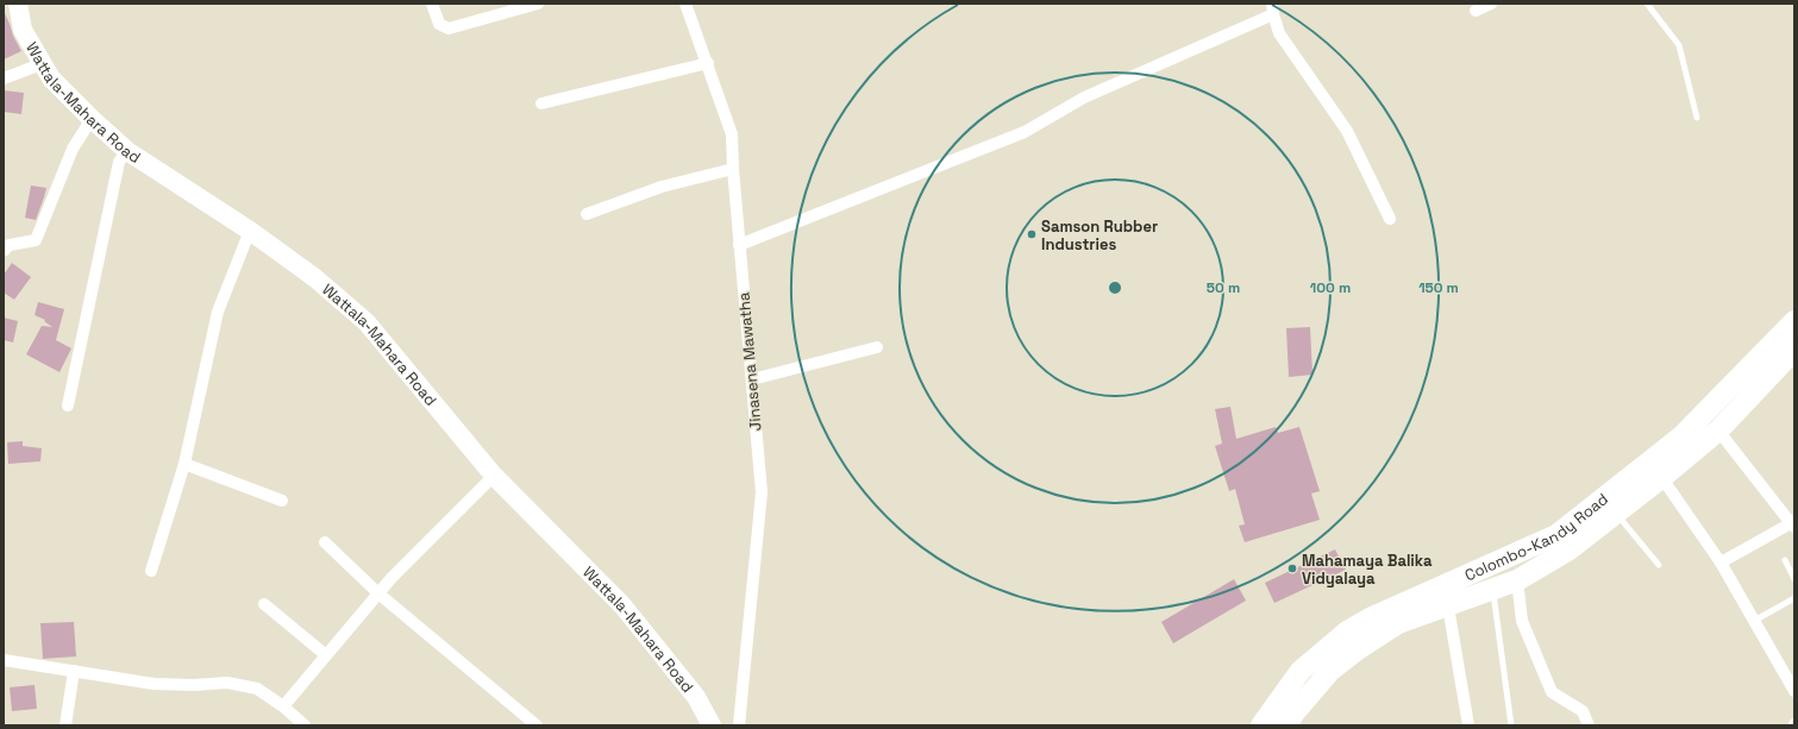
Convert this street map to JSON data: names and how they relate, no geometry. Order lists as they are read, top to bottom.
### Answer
{
  "streets": {
    "highway": ["Colombo-Kandy Road"],
    "main road": ["Wattala-Mahara Road"],
    "street": ["Jinasena Mawatha"]
  },
  "places": ["Samson Rubber Industries", "Mahamaya Balika Vidyalaya"],
  "rings": ["50 m", "100 m", "150 m"]
}
